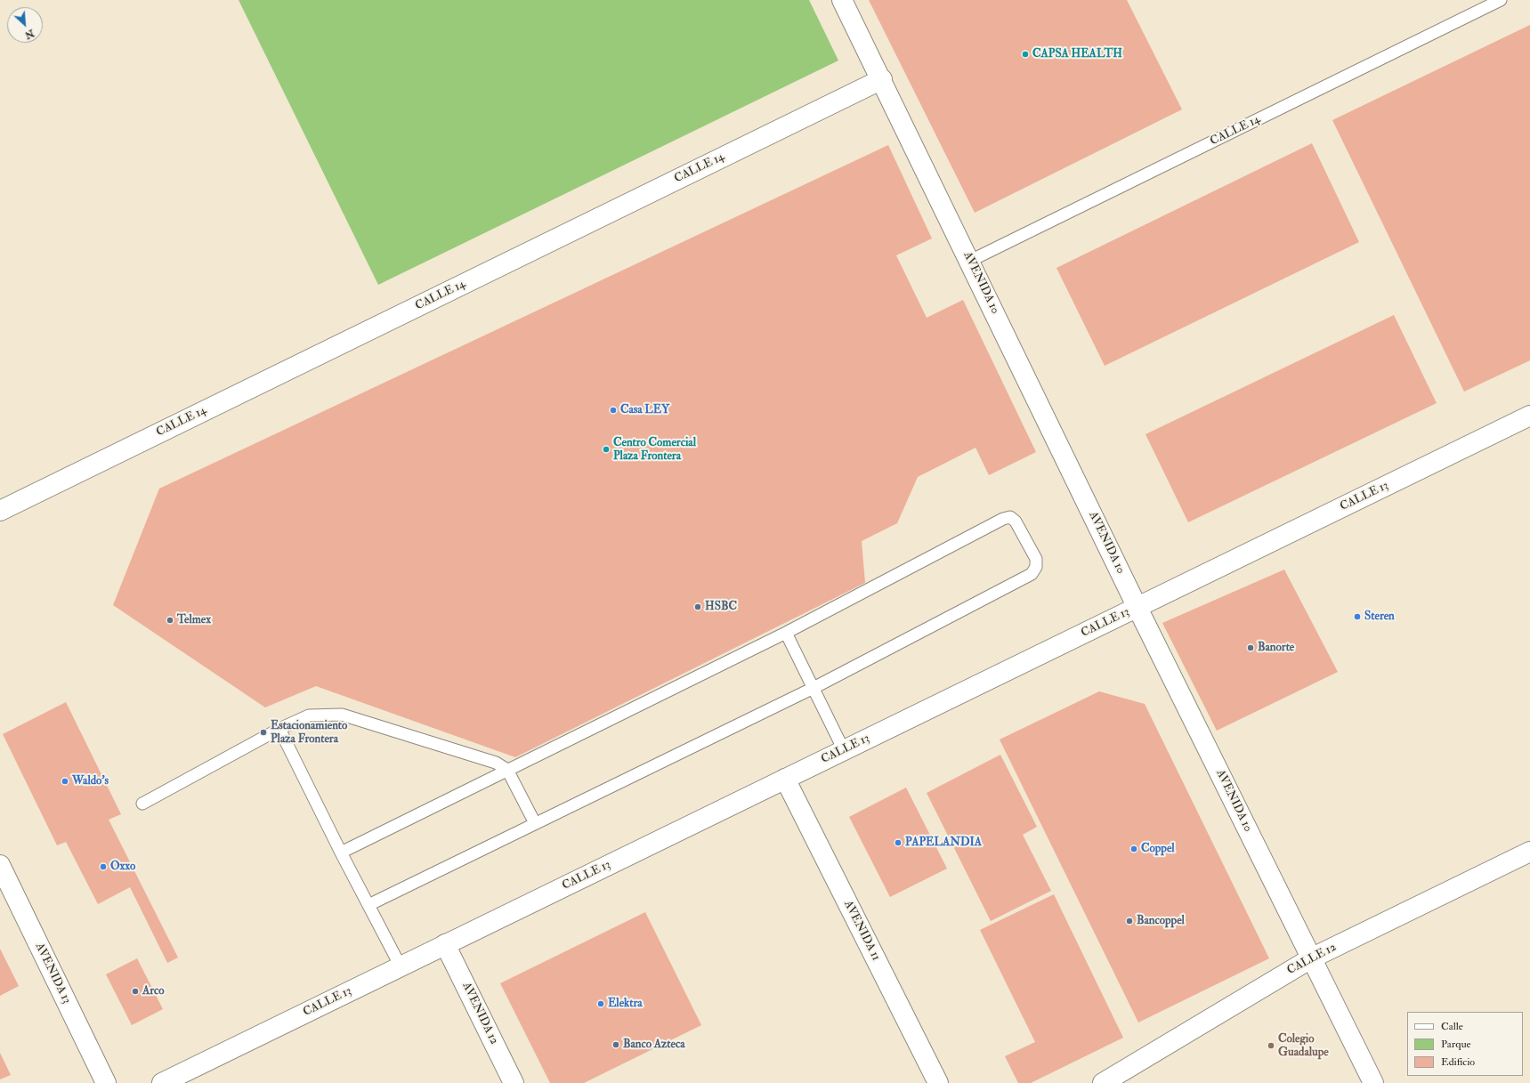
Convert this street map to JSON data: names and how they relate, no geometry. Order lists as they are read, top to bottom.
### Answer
{
  "streets": {
    "street": [
      "CALLE 14",
      "AVENIDA 10",
      "CALLE 13",
      "AVENIDA 11",
      "CALLE 12",
      "AVENIDA 13",
      "AVENIDA 12"
    ]
  },
  "crossings": [
    ["CALLE 14", "AVENIDA 10"],
    ["AVENIDA 10", "CALLE 13"],
    ["AVENIDA 10", "CALLE 12"],
    ["CALLE 13", "AVENIDA 11"],
    ["CALLE 13", "AVENIDA 12"]
  ],
  "places": [
    "CAPSA HEALTH",
    "Casa LEY",
    "Centro Comercial Plaza Frontera",
    "HSBC",
    "Steren",
    "Telmex",
    "Banorte",
    "Estacionamiento Plaza Frontera",
    "Waldo's",
    "PAPELANDIA",
    "Coppel",
    "Oxxo",
    "Bancoppel",
    "Arco",
    "Elektra",
    "Banco Azteca",
    "Colegio Guadalupe"
  ],
  "legend": ["Calle", "Parque", "Edificio"],
  "north": "bottom right"
}
